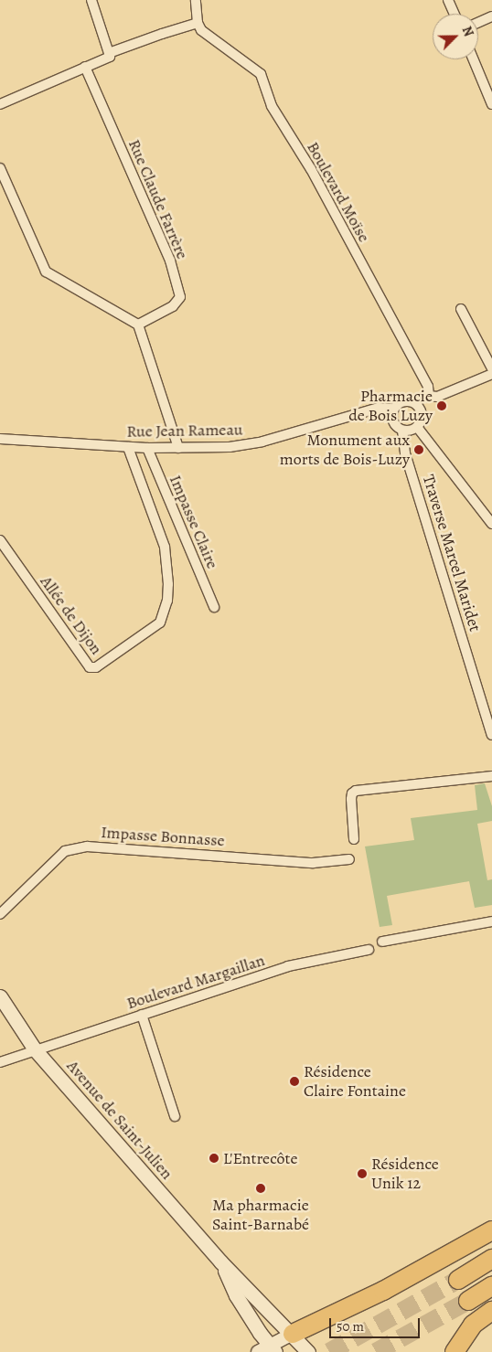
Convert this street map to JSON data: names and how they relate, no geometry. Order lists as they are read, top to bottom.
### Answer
{
  "streets": {
    "main road": ["Avenue de Saint-Julien"],
    "street": [
      "Boulevard Moïse",
      "Rue Claude Farrère",
      "Rue Jean Rameau",
      "Impasse Claire",
      "Traverse Marcel Maridet",
      "Allée de Dijon",
      "Impasse Bonnasse",
      "Boulevard Margaillan"
    ]
  },
  "crossings": [
    ["Rue Jean Rameau", "Impasse Claire"],
    ["Rue Jean Rameau", "Traverse Marcel Maridet"],
    ["Rue Jean Rameau", "Allée de Dijon"],
    ["Boulevard Margaillan", "Avenue de Saint-Julien"]
  ],
  "places": [
    "Pharmacie de Bois Luzy",
    "Monument aux morts de Bois-Luzy",
    "Résidence Claire Fontaine",
    "L'Entrecôte",
    "Résidence Unik 12",
    "Ma pharmacie Saint-Barnabé"
  ],
  "scale_bar": "50 m",
  "north": "top right"
}
